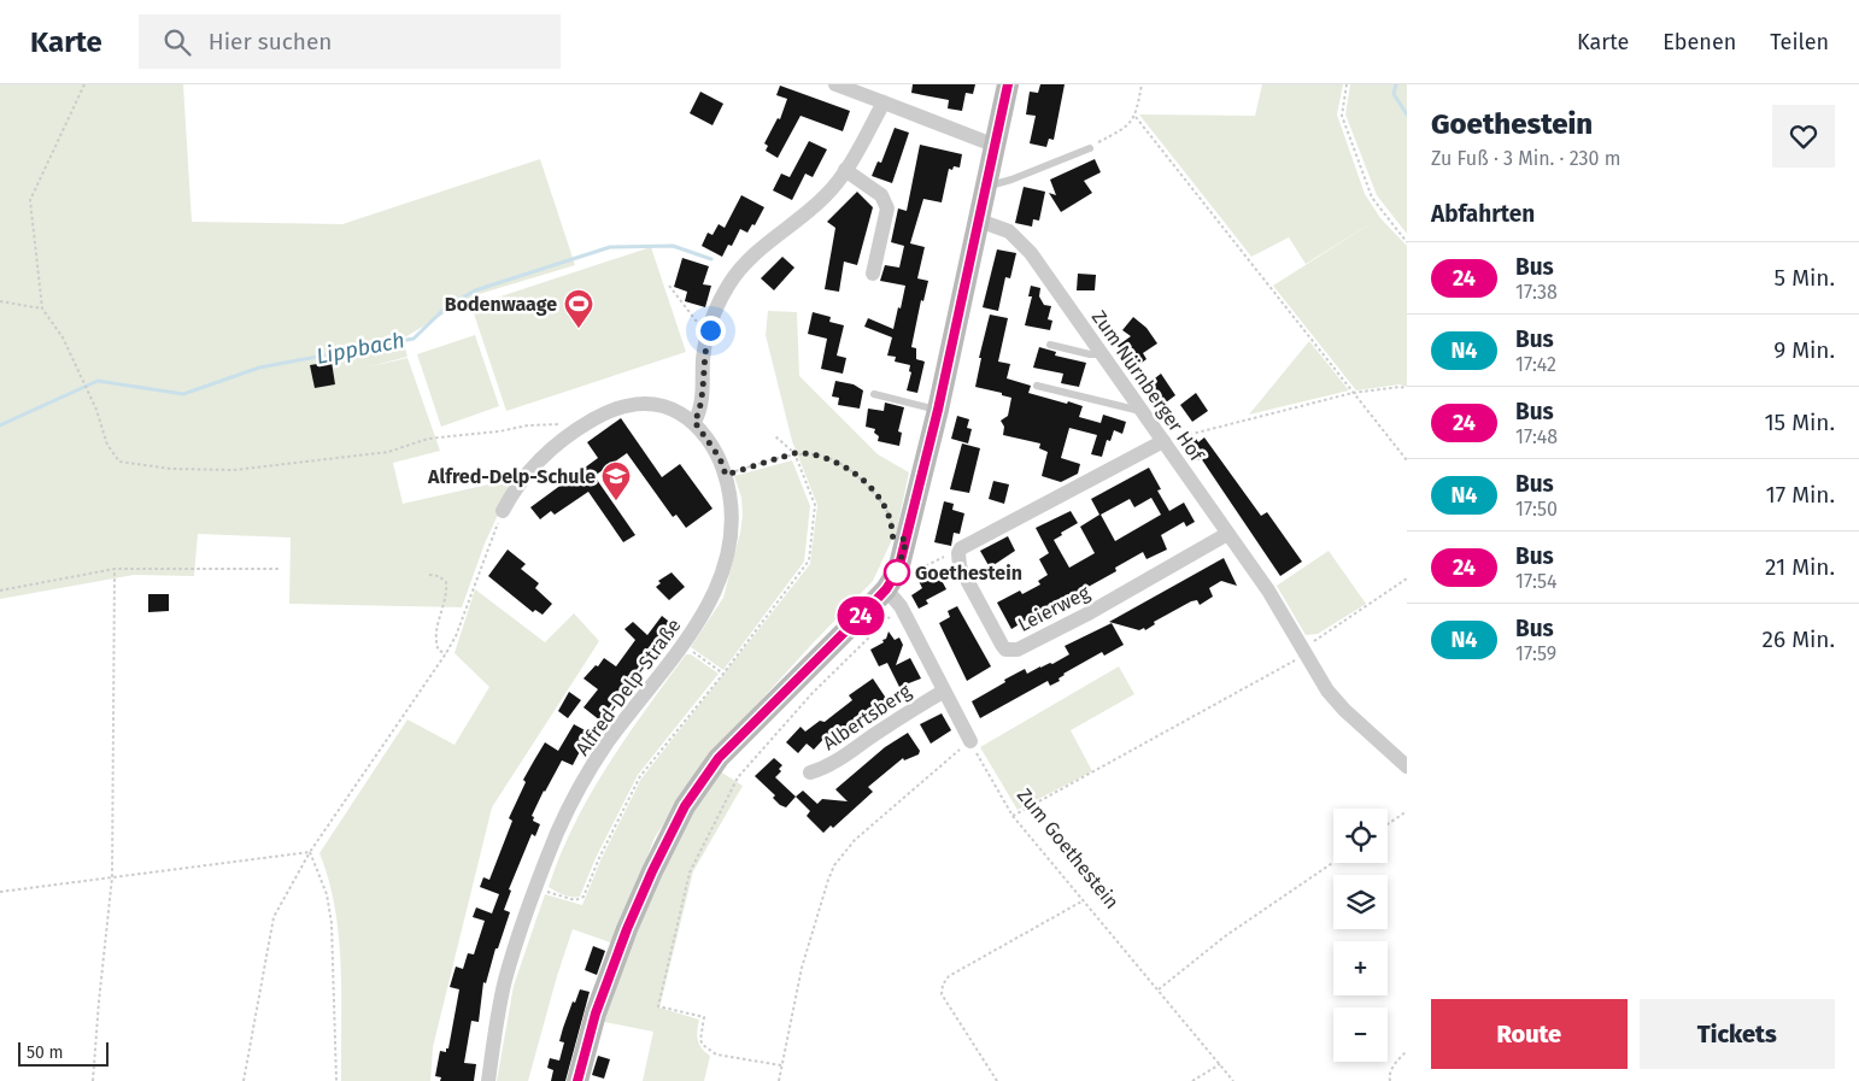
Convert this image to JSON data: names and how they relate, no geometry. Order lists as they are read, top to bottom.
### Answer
{
  "streets": {
    "street": [
      "Zum Nürnberger Hof",
      "Leierweg",
      "Alfred-Delp-Straße",
      "Albertsberg"
    ],
    "path": ["Zum Goethestein"]
  },
  "crossings": [
    ["Zum Nürnberger Hof", "Leierweg"]
  ],
  "water": ["Lippbach"],
  "places": {
    "sports": ["Bodenwaage"],
    "school or university": ["Alfred-Delp-Schule"],
    "other": ["Goethestein"]
  },
  "lines": ["bus line 24"],
  "scale_bar": "50 m",
  "page": {
    "header": "Karte",
    "search": "Hier suchen",
    "nav": ["Karte", "Ebenen", "Teilen"],
    "on_map": "24",
    "heading": [
      ["Goethestein", "Zu Fuß · 3 Min. · 230 m"],
      "Abfahrten"
    ],
    "list": [
      {
        "mark": "24",
        "name": "Bus",
        "note": "17:38",
        "value": "5 Min."
      },
      {
        "mark": "N4",
        "name": "Bus",
        "note": "17:42",
        "value": "9 Min."
      },
      {
        "mark": "24",
        "name": "Bus",
        "note": "17:48",
        "value": "15 Min."
      },
      {
        "mark": "N4",
        "name": "Bus",
        "note": "17:50",
        "value": "17 Min."
      },
      {
        "mark": "24",
        "name": "Bus",
        "note": "17:54",
        "value": "21 Min."
      },
      {
        "mark": "N4",
        "name": "Bus",
        "note": "17:59",
        "value": "26 Min."
      }
    ],
    "map_buttons": ["+", "−"],
    "buttons": ["Route", "Tickets"],
    "scale": "50 m"
  }
}
